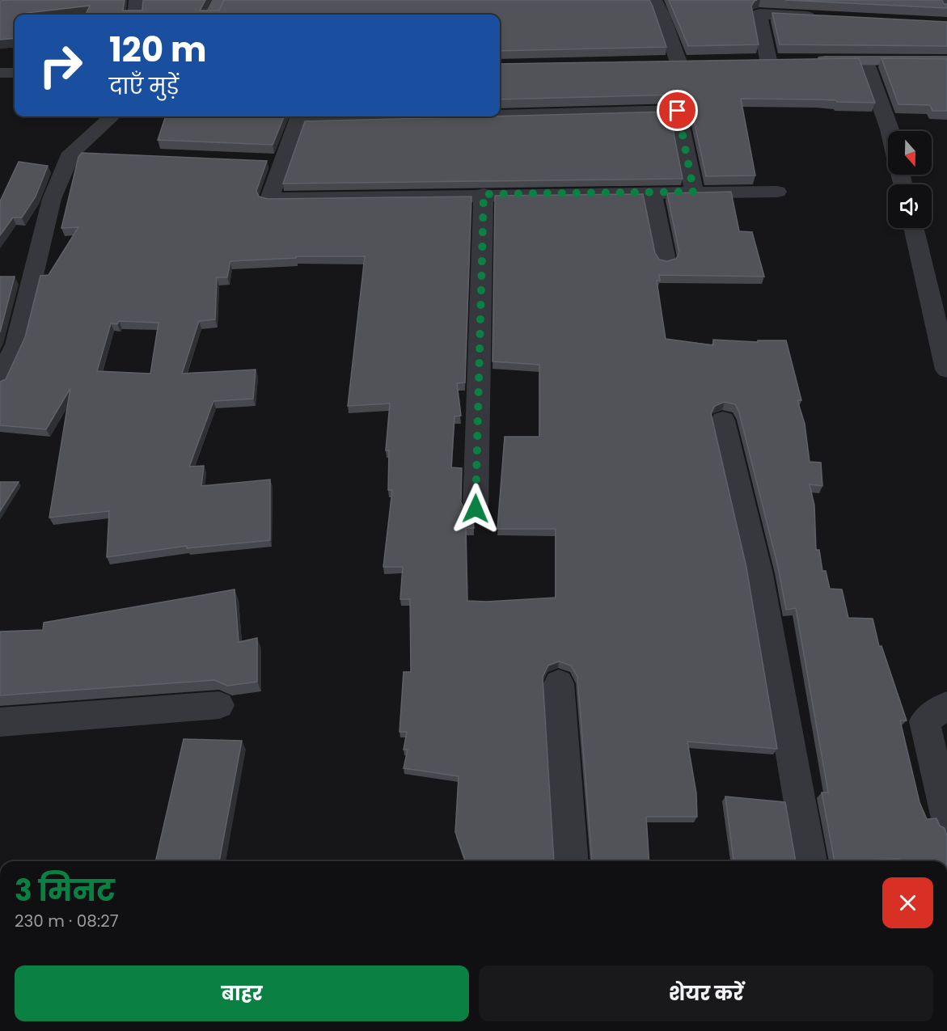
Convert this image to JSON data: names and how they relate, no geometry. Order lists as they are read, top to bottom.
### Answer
{
  "north": "bottom",
  "page": {
    "turn": ["120 m", "दाएँ मुड़ें"],
    "heading": ["3 मिनट", "230 m · 08:27"],
    "buttons": ["बाहर", "शेयर करें"]
  }
}
